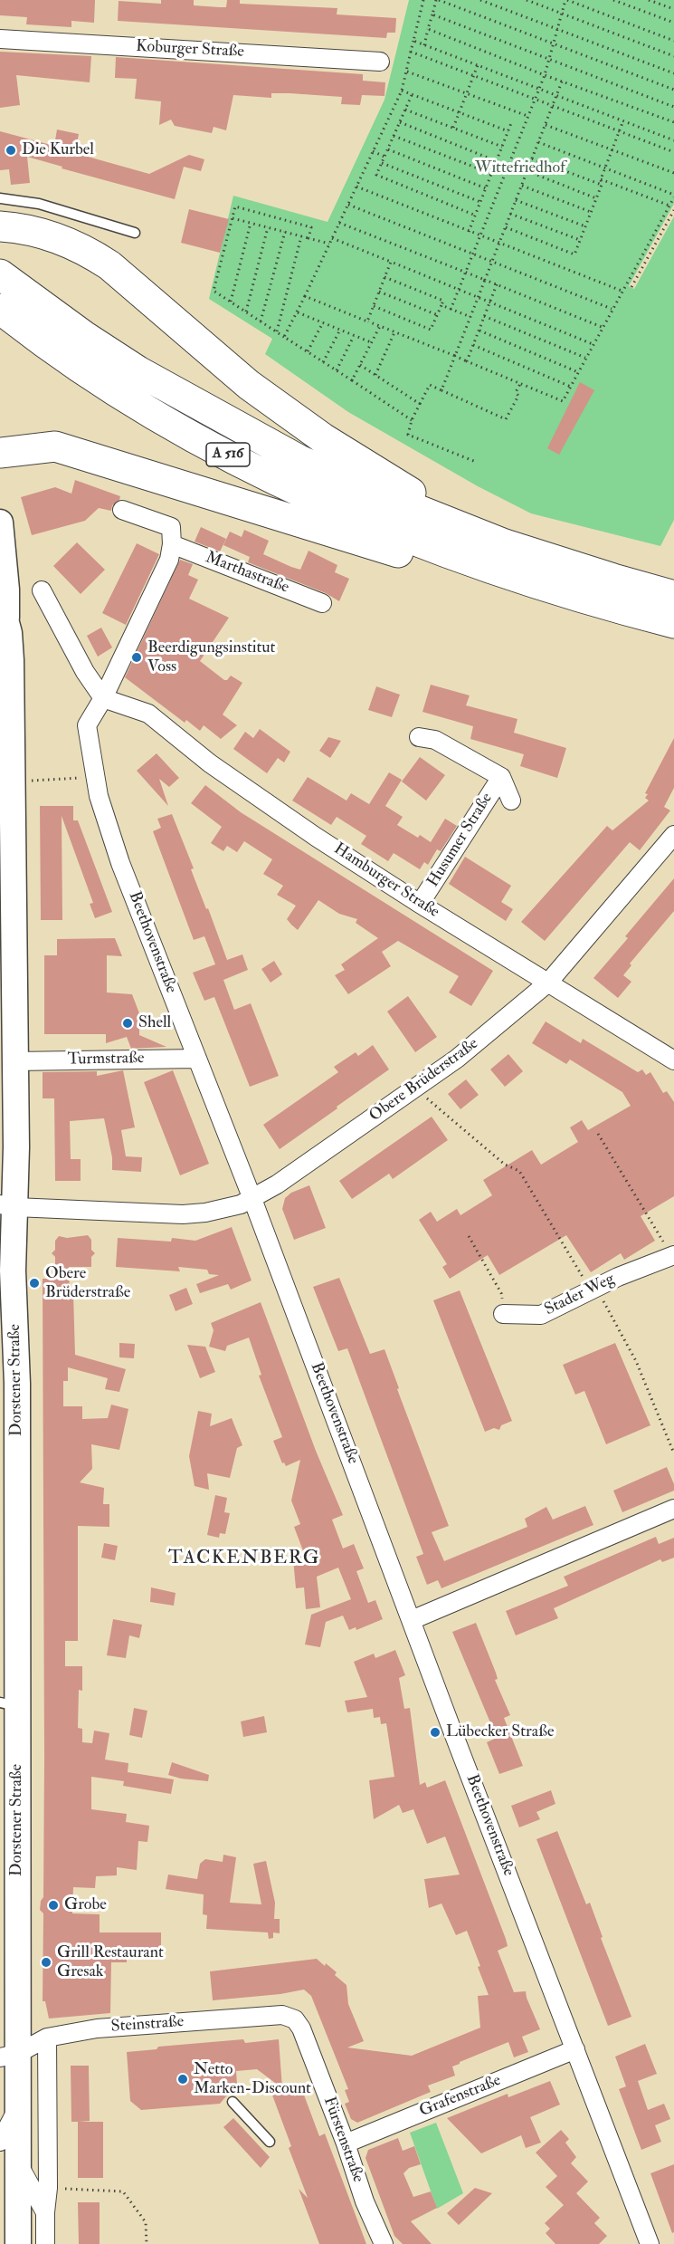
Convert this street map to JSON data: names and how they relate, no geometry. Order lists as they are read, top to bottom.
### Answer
{
  "streets": {
    "highway": ["A 516"],
    "main road": ["Dorstener Straße"],
    "street": [
      "Koburger Straße",
      "Marthastraße",
      "Husumer Straße",
      "Hamburger Straße",
      "Beethovenstraße",
      "Turmstraße",
      "Obere Brüderstraße",
      "Stader Weg",
      "Steinstraße",
      "Grafenstraße",
      "Fürstenstraße"
    ]
  },
  "crossings": [
    ["Husumer Straße", "Hamburger Straße"],
    ["Hamburger Straße", "Beethovenstraße"],
    ["Hamburger Straße", "Obere Brüderstraße"],
    ["Beethovenstraße", "Turmstraße"],
    ["Beethovenstraße", "Obere Brüderstraße"],
    ["Beethovenstraße", "Grafenstraße"],
    ["Turmstraße", "Dorstener Straße"],
    ["Obere Brüderstraße", "Dorstener Straße"],
    ["Dorstener Straße", "Steinstraße"],
    ["Steinstraße", "Fürstenstraße"],
    ["Grafenstraße", "Fürstenstraße"]
  ],
  "districts": ["TACKENBERG"],
  "parks": ["Wittefriedhof"],
  "places": [
    "Die Kurbel",
    "Beerdigungsinstitut Voss",
    "Shell",
    "Obere Brüderstraße",
    "Lübecker Straße",
    "Grobe",
    "Grill Restaurant Gresak",
    "Netto Marken-Discount"
  ]
}
